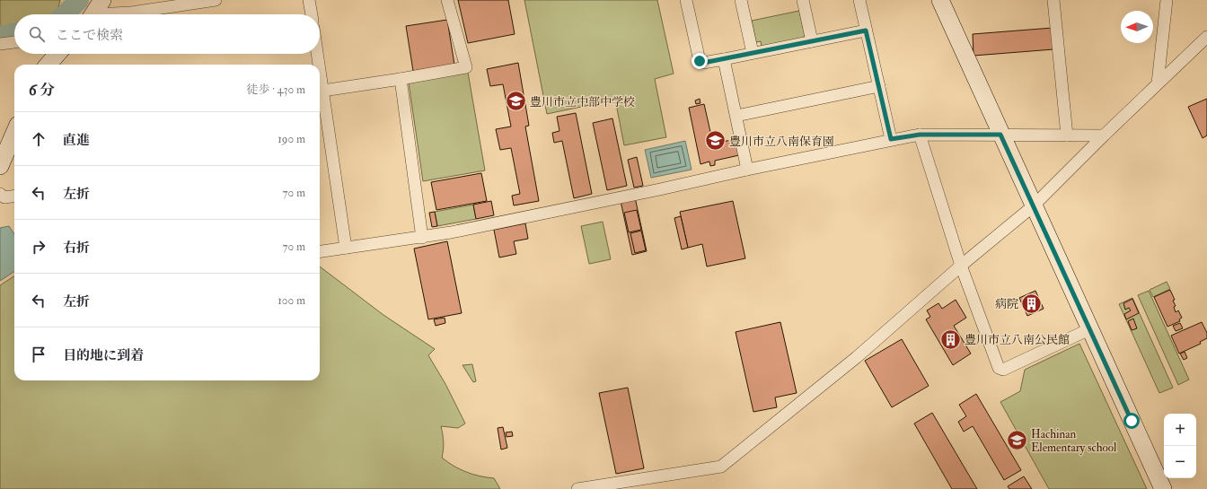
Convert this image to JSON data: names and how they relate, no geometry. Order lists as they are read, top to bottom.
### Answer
{
  "places": {
    "school or university": ["豊川市立中部中学校", "豊川市立八南保育園", "Hachinan Elementary school"],
    "building": ["病院", "豊川市立八南公民館"]
  },
  "north": "left",
  "page": {
    "search": "ここで検索",
    "heading": ["6 分", "徒歩 · 430 m"],
    "list": [
      ["直進", "190 m"],
      ["左折", "70 m"],
      ["右折", "70 m"],
      ["左折", "100 m"],
      "目的地に到着"
    ],
    "map_buttons": ["+", "−"]
  }
}
